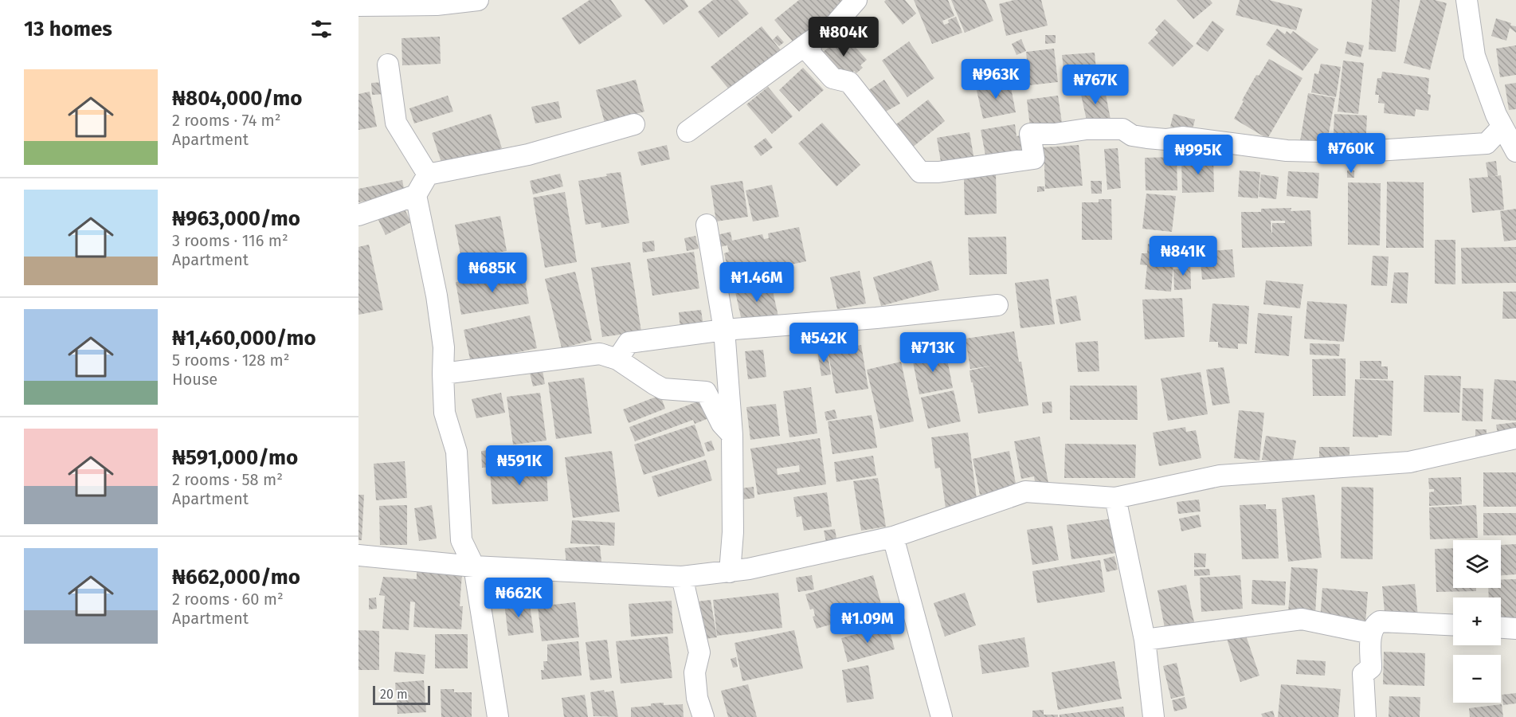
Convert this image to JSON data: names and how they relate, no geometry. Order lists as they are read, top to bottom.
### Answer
{
  "scale_bar": "20 m",
  "page": {
    "heading": "13 homes",
    "price": [
      "₦804K",
      "₦963K",
      "₦767K",
      "₦760K",
      "₦995K",
      "₦841K",
      "₦685K",
      "₦1.46M",
      "₦542K",
      "₦713K",
      "₦591K",
      "₦662K",
      "₦1.09M"
    ],
    "list": [
      {
        "name": "₦804,000/mo",
        "note": "2 rooms · 74 m² · Apartment"
      },
      {
        "name": "₦963,000/mo",
        "note": "3 rooms · 116 m² · Apartment"
      },
      {
        "name": "₦1,460,000/mo",
        "note": "5 rooms · 128 m² · House"
      },
      {
        "name": "₦591,000/mo",
        "note": "2 rooms · 58 m² · Apartment"
      },
      {
        "name": "₦662,000/mo",
        "note": "2 rooms · 60 m² · Apartment"
      }
    ],
    "map_buttons": ["+", "−"],
    "scale": "20 m"
  }
}
